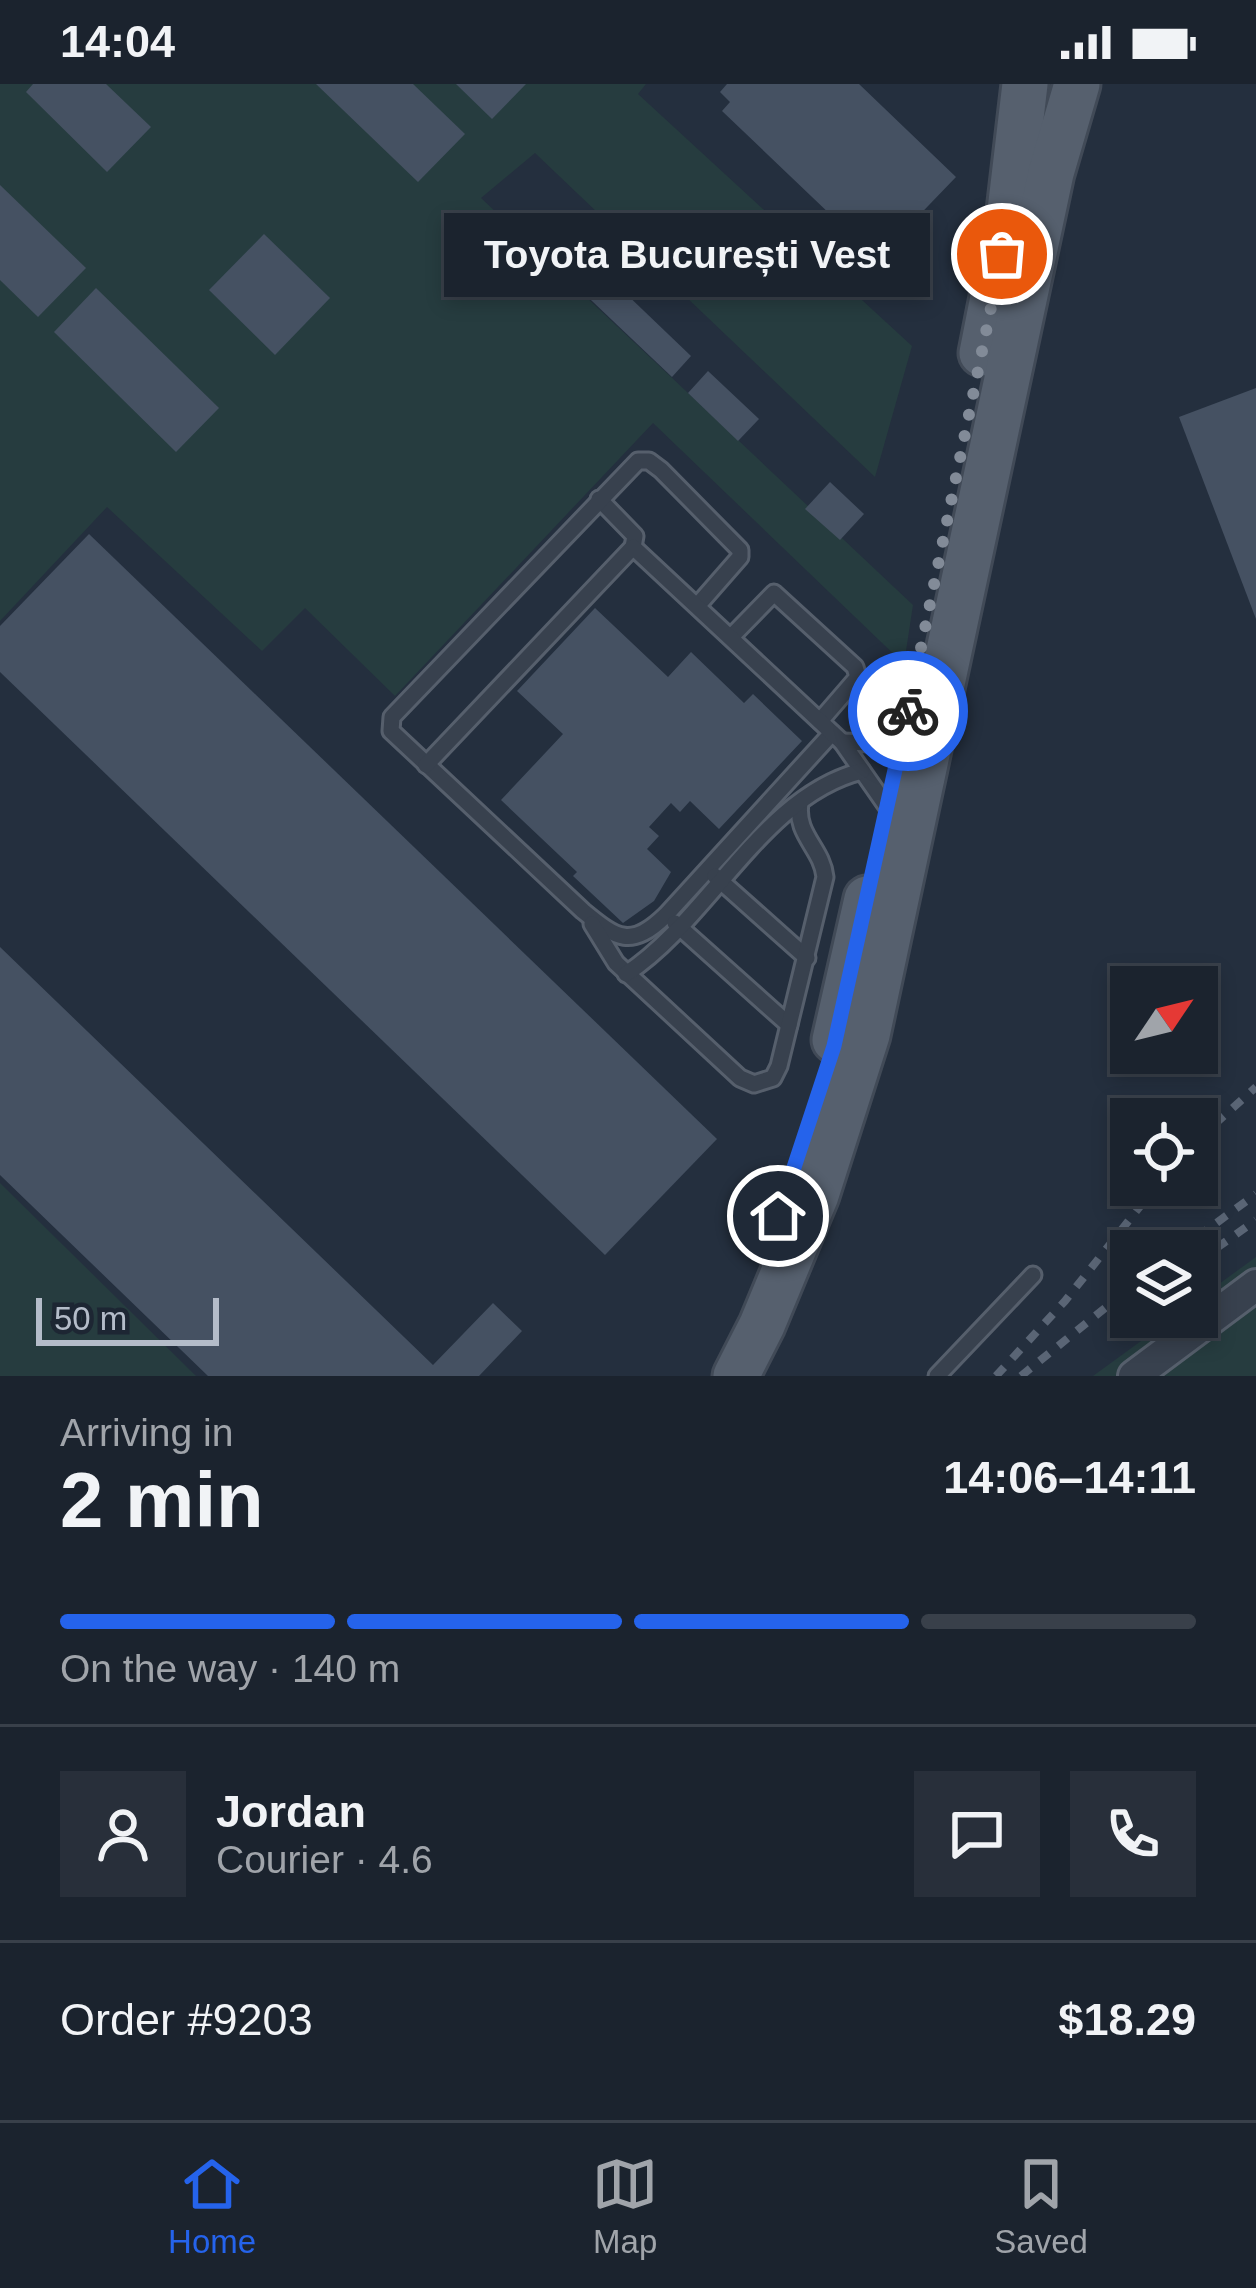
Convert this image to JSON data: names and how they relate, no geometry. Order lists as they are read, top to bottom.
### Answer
{
  "places": ["Toyota București Vest"],
  "scale_bar": "50 m",
  "north": "top right",
  "page": {
    "status": "14:04",
    "bubble": "Toyota București Vest",
    "scale": "50 m",
    "heading": ["2 min", "Arriving in", "14:06–14:11"],
    "panel": [
      "Jordan",
      "Courier · 4.6",
      "Order #9203",
      "$18.29"
    ],
    "bar": "On the way · 140 m",
    "tabs": ["Home", "Map", "Saved"]
  }
}
